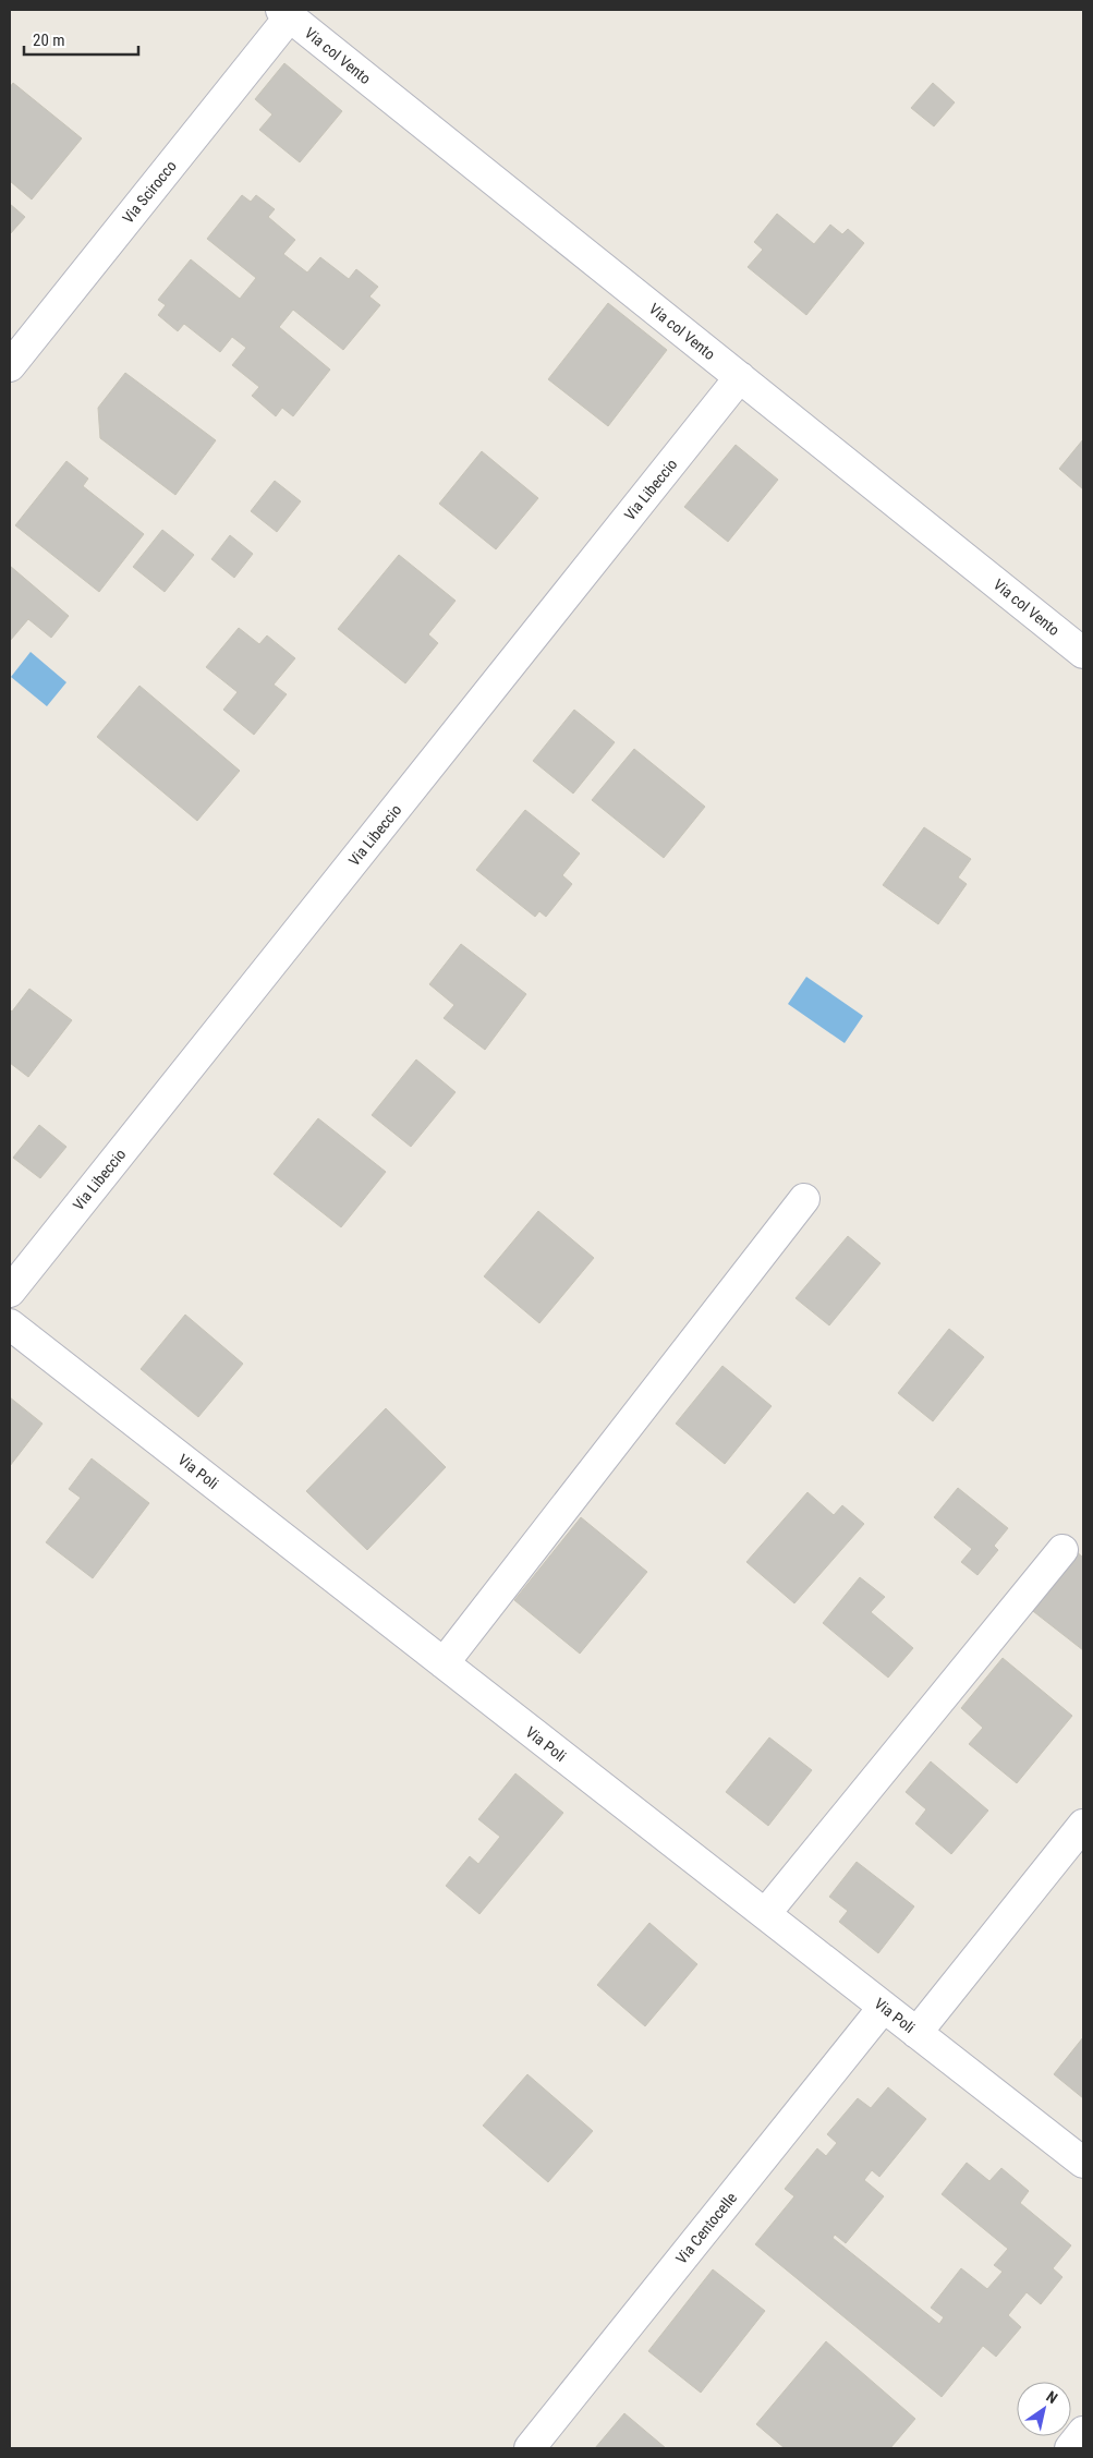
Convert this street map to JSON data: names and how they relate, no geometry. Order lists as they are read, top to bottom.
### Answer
{
  "streets": {
    "street": [
      "Via col Vento",
      "Via Scirocco",
      "Via Libeccio",
      "Via Poli",
      "Via Centocelle"
    ]
  },
  "crossings": [
    ["Via col Vento", "Via Scirocco"],
    ["Via col Vento", "Via Libeccio"],
    ["Via Poli", "Via Centocelle"]
  ],
  "scale_bar": "20 m",
  "north": "top right"
}
